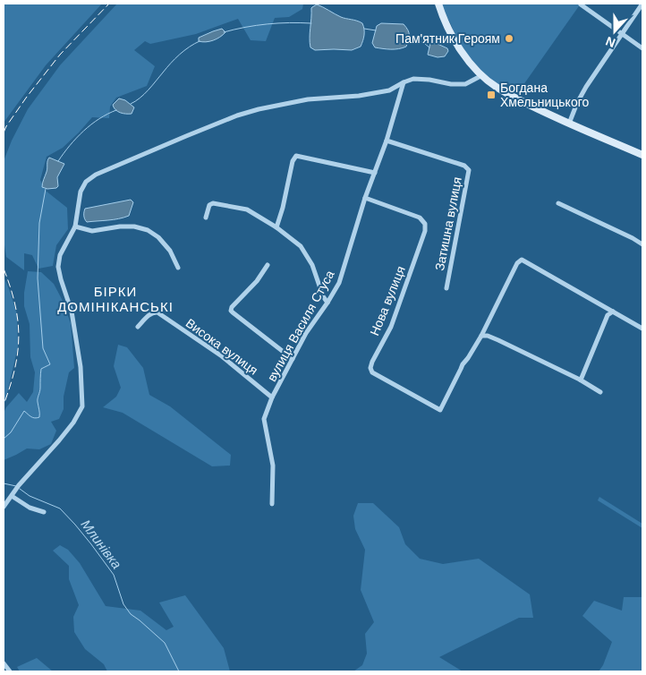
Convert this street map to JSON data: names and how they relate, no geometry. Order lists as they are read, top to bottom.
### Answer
{
  "streets": {
    "street": [
      "Затишна вулиця",
      "Нова вулиця",
      "вулиця Василя Стуса",
      "Висока вулиця"
    ]
  },
  "crossings": [
    ["Затишна вулиця", "вулиця Василя Стуса"],
    ["Нова вулиця", "вулиця Василя Стуса"],
    ["вулиця Василя Стуса", "Висока вулиця"]
  ],
  "districts": ["БІРКИ ДОМІНІКАНСЬКІ"],
  "water": ["Млинівка"],
  "places": {
    "other": ["Пам'ятник Героям"],
    "transit": ["Богдана Хмельницького"]
  },
  "north": "bottom"
}
